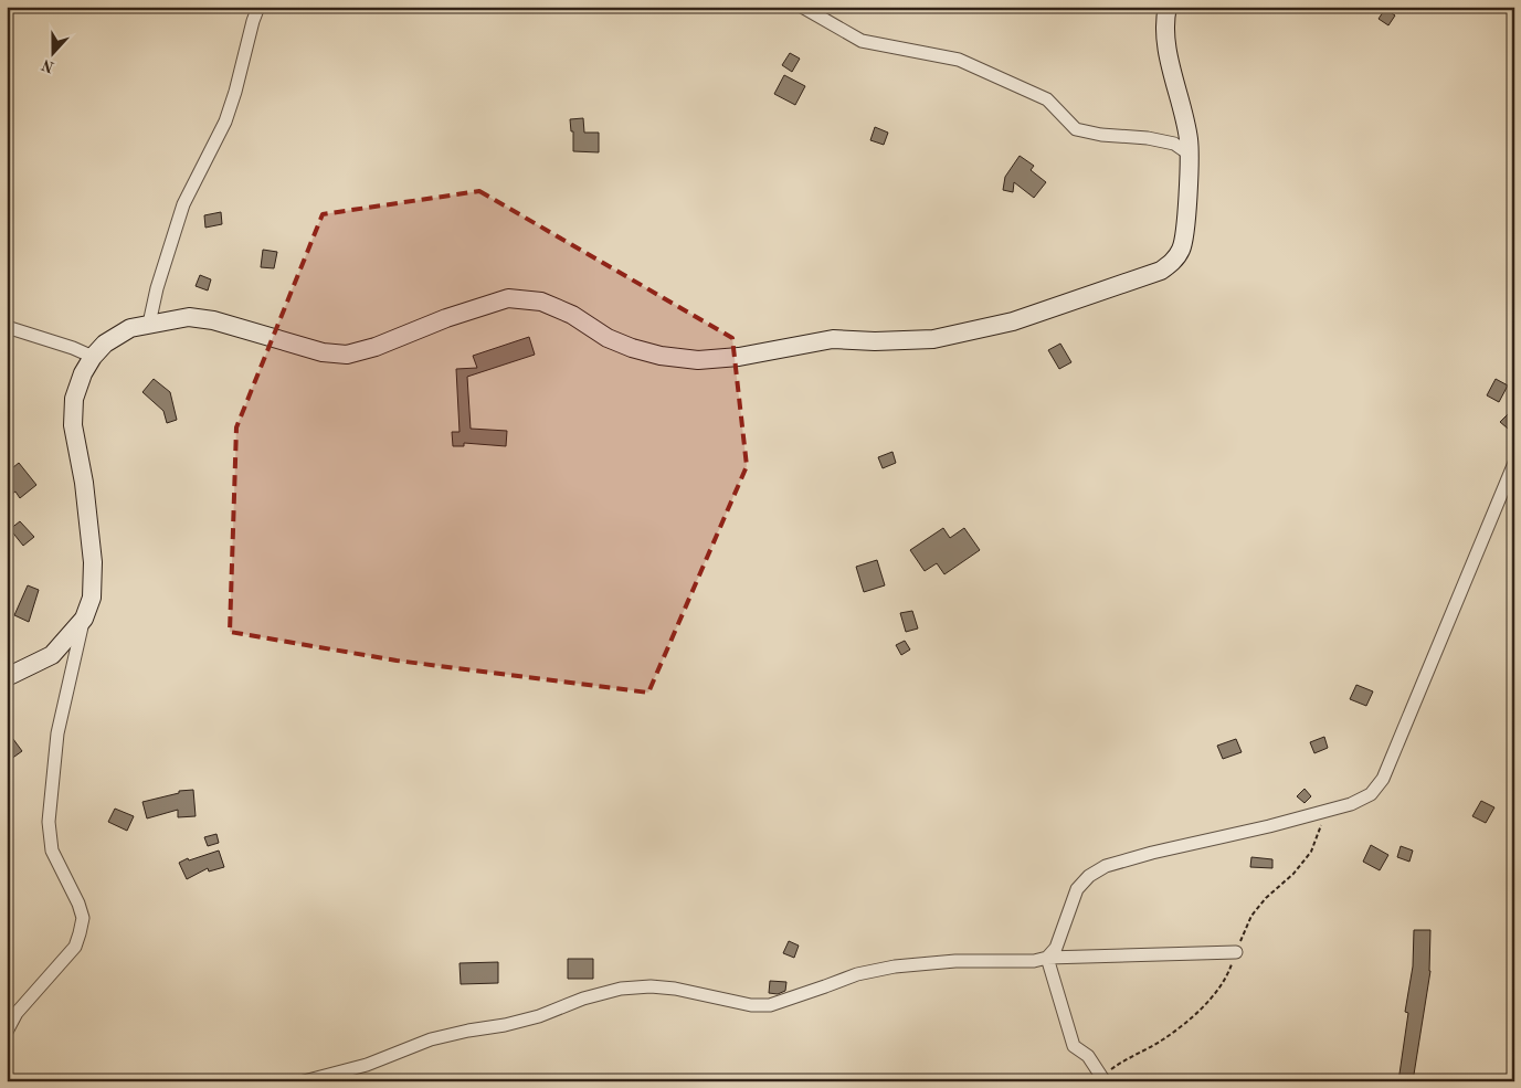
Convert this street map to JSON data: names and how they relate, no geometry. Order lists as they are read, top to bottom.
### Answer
{
  "north": "bottom"
}
